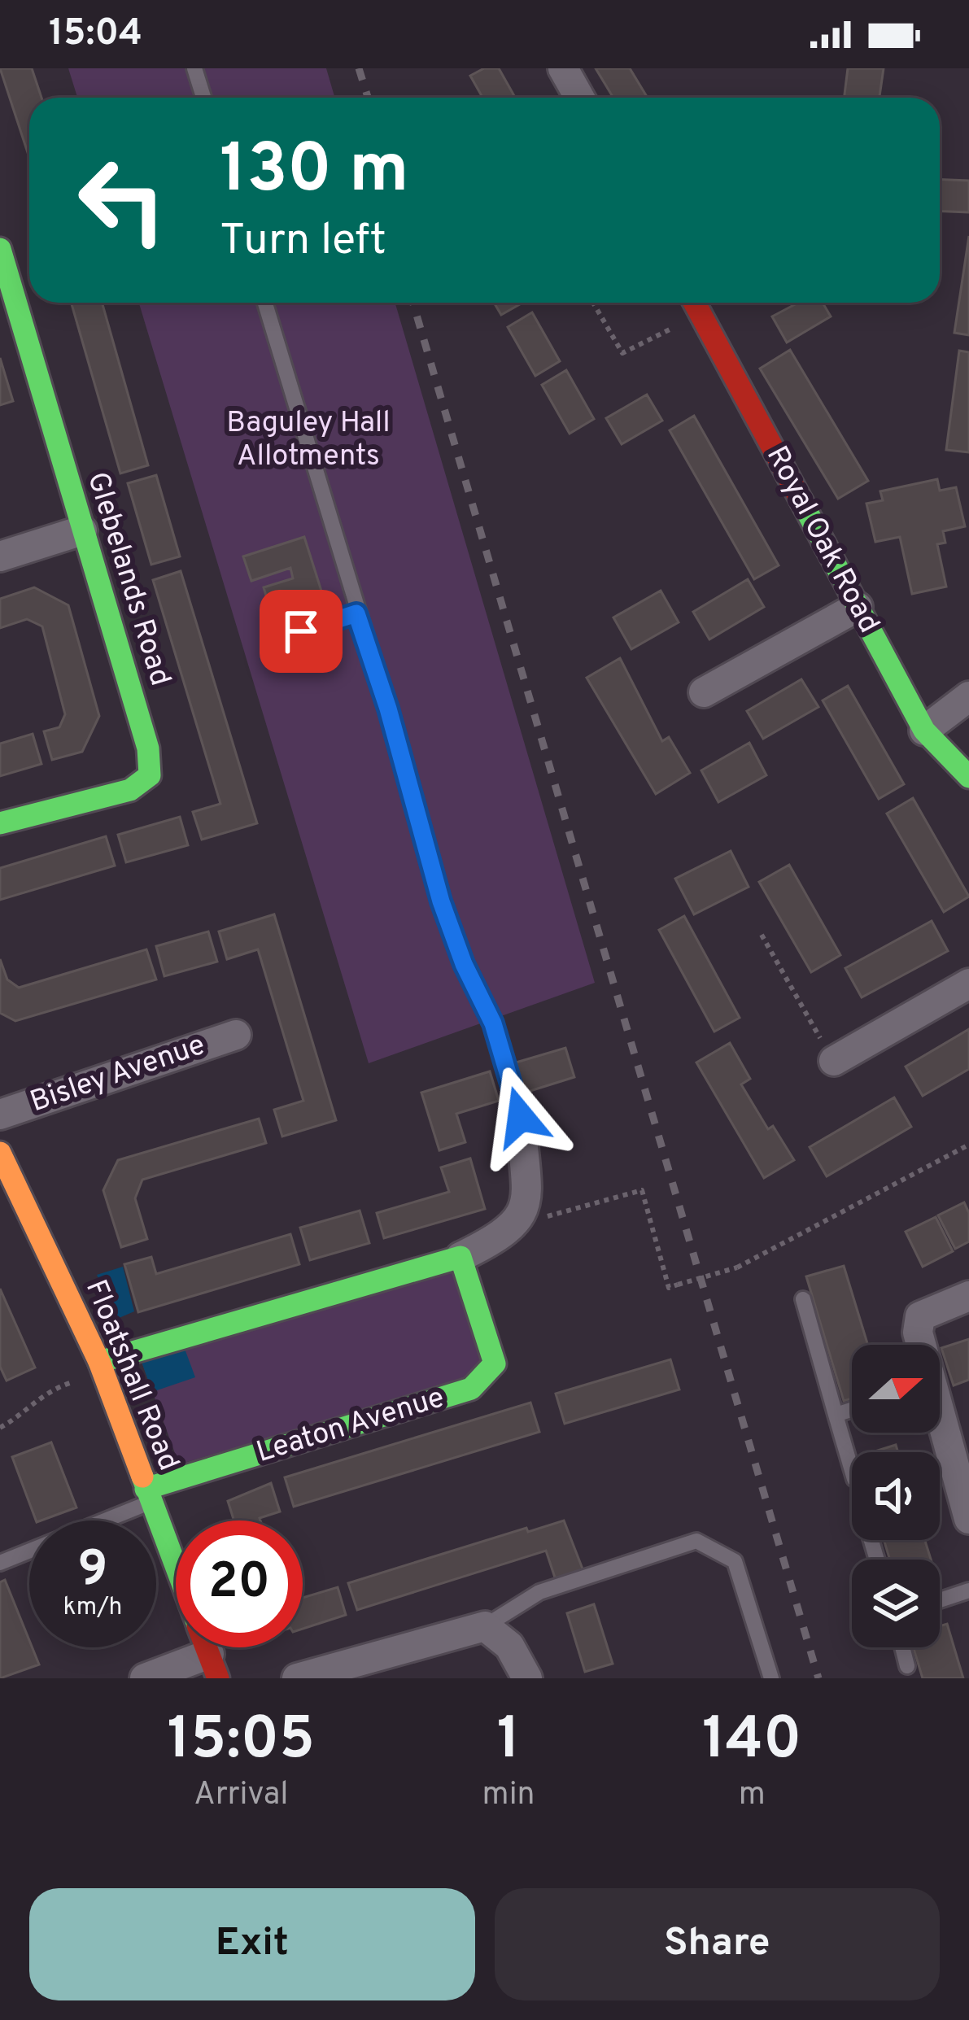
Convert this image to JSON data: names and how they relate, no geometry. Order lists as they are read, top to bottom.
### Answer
{
  "streets": {
    "street": [
      "Royal Oak Road",
      "Glebelands Road",
      "Bisley Avenue",
      "Floatshall Road",
      "Leaton Avenue"
    ]
  },
  "crossings": [
    ["Floatshall Road", "Leaton Avenue"]
  ],
  "parks": ["Baguley Hall Allotments"],
  "north": "right",
  "page": {
    "status": "15:04",
    "turn": ["130 m", "Turn left"],
    "speed": "9 km/h",
    "limit": "20",
    "eta": [
      "15:05",
      "Arrival",
      "1",
      "min",
      "140",
      "m"
    ],
    "buttons": ["Exit", "Share"]
  }
}
